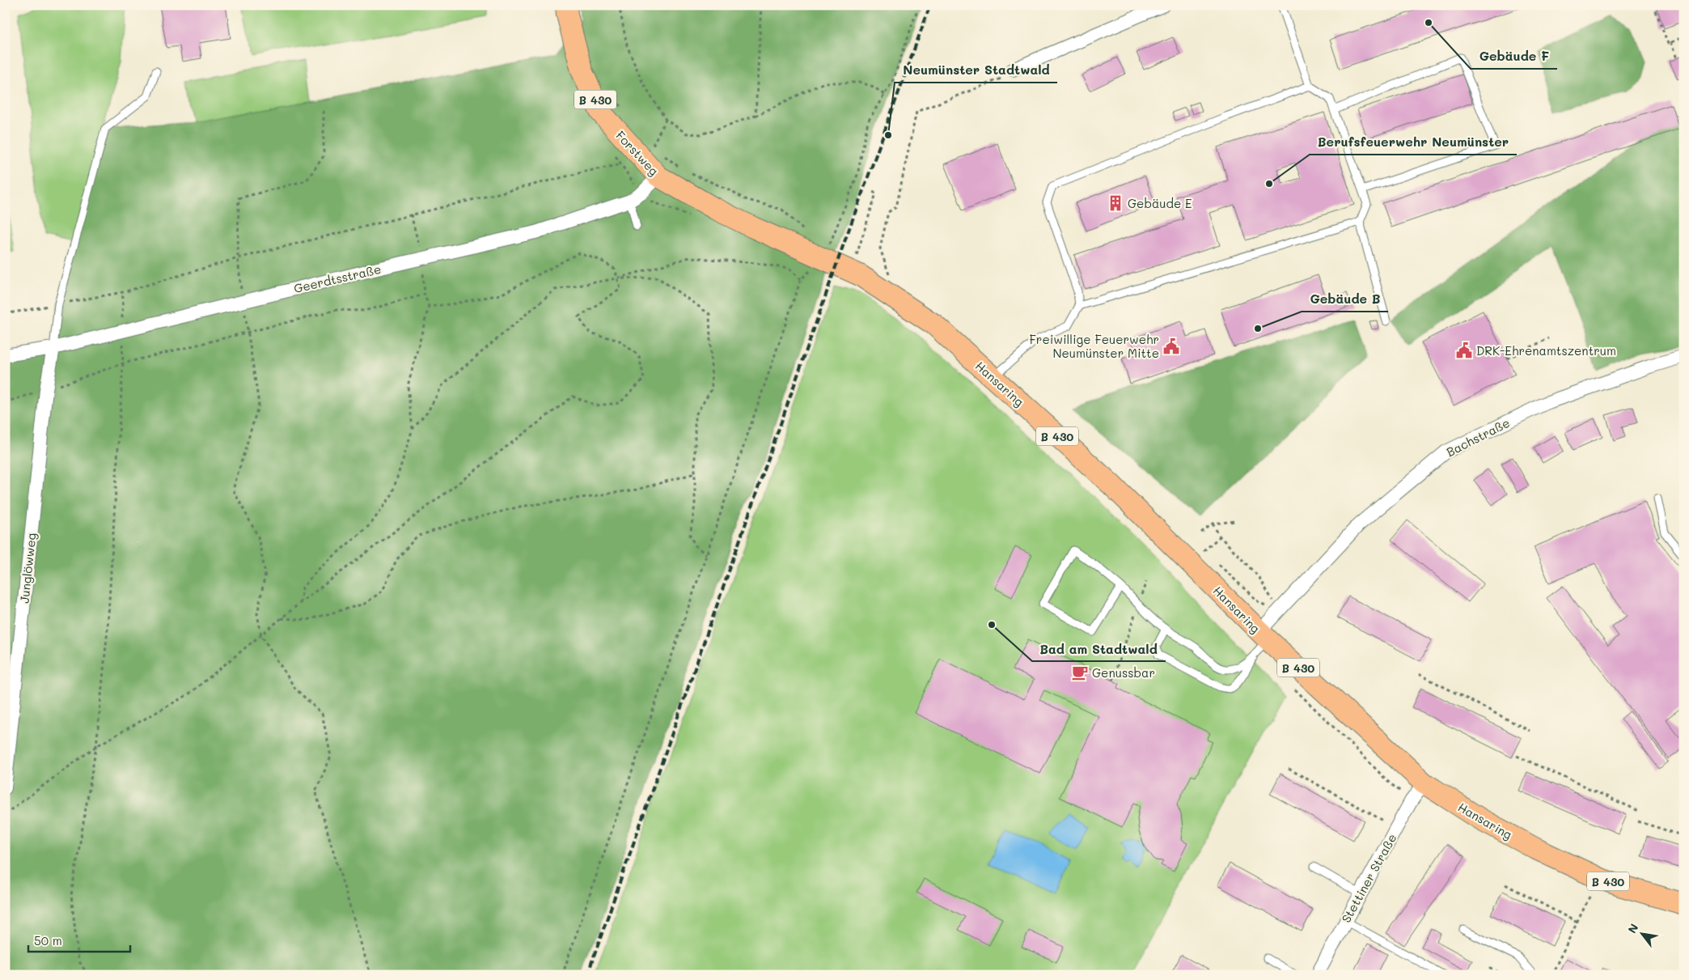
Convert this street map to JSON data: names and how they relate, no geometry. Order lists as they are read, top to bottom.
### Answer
{
  "streets": {
    "main road": ["B 430", "Forstweg", "Hansaring"],
    "street": [
      "Geerdtsstraße",
      "Bachstraße",
      "Junglöwweg",
      "Stettiner Straße"
    ]
  },
  "crossings": [
    ["Forstweg", "Geerdtsstraße"],
    ["Forstweg", "Hansaring"],
    ["Geerdtsstraße", "Junglöwweg"],
    ["Hansaring", "Bachstraße"],
    ["Hansaring", "Stettiner Straße"]
  ],
  "places": {
    "other": [
      "Gebäude F",
      "Neumünster Stadtwald",
      "Berufsfeuerwehr Neumünster",
      "Gebäude B",
      "Bad am Stadtwald"
    ],
    "building": ["Gebäude E"],
    "public building": ["Freiwillige Feuerwehr Neumünster Mitte", "DRK-Ehrenamtszentrum"],
    "cafe": ["Genussbar"]
  },
  "scale_bar": "50 m",
  "north": "top left"
}
